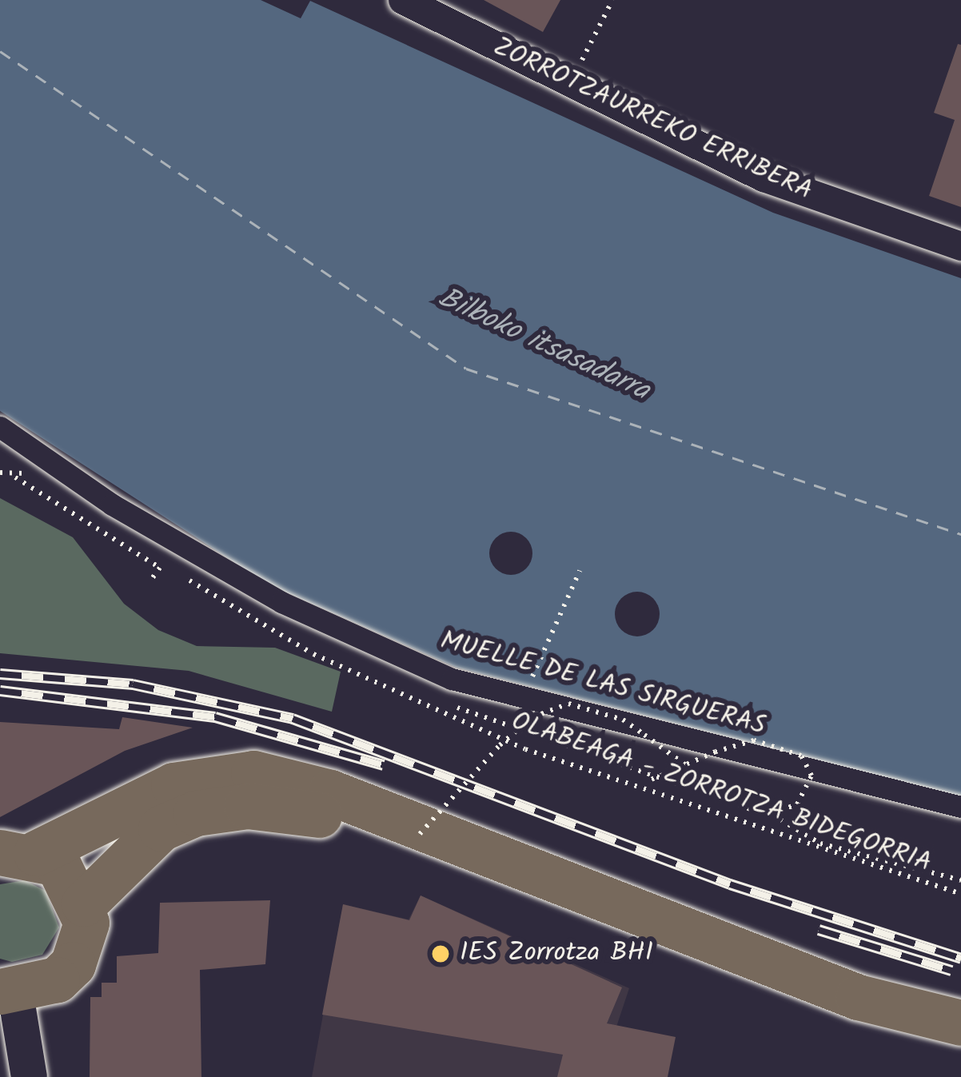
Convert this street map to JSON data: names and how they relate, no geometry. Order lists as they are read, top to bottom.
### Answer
{
  "streets": {
    "street": ["ZORROTZAURREKO ERRIBERA", "MUELLE DE LAS SIRGUERAS"],
    "path": ["OLABEAGA - ZORROTZA BIDEGORRIA"]
  },
  "water": ["Bilboko itsasadarra"],
  "places": ["IES Zorrotza BHI"]
}
